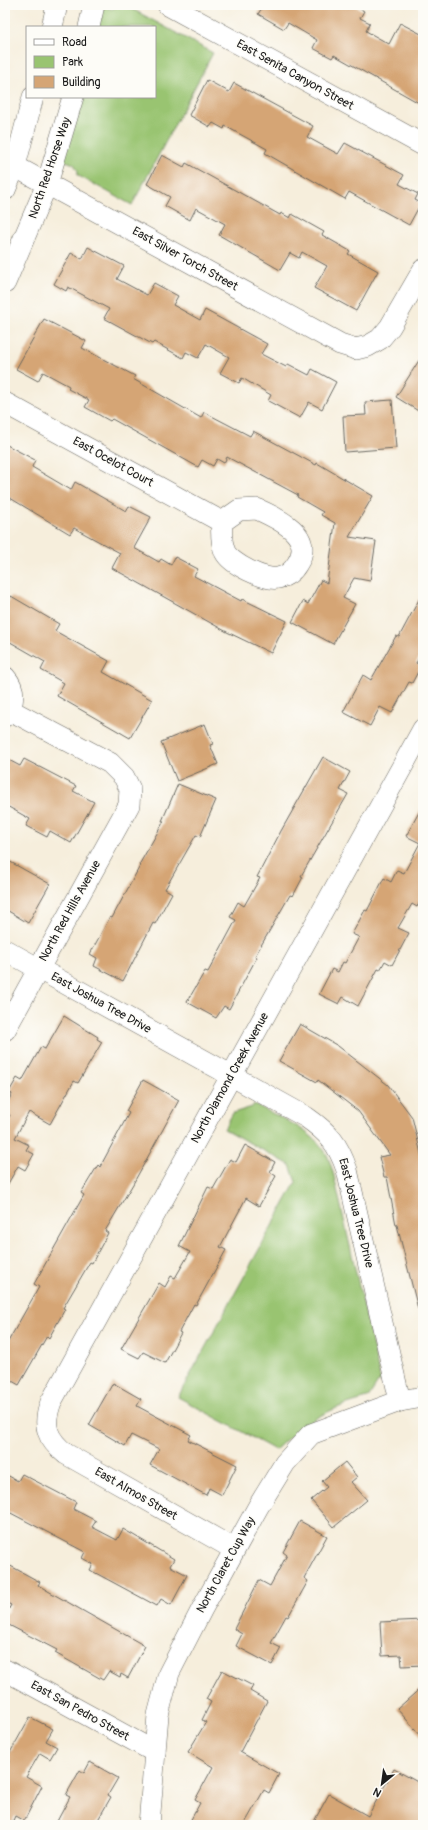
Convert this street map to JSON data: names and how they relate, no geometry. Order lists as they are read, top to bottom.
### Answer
{
  "streets": {
    "street": [
      "East Senita Canyon Street",
      "North Red Horse Way",
      "East Silver Torch Street",
      "East Ocelot Court",
      "North Red Hills Avenue",
      "East Joshua Tree Drive",
      "North Diamond Creek Avenue",
      "East Almos Street",
      "North Claret Cup Way",
      "East San Pedro Street"
    ]
  },
  "crossings": [
    ["North Red Horse Way", "East Silver Torch Street"],
    ["North Red Hills Avenue", "East Joshua Tree Drive"],
    ["East Joshua Tree Drive", "North Diamond Creek Avenue"],
    ["East Joshua Tree Drive", "North Claret Cup Way"],
    ["North Diamond Creek Avenue", "East Almos Street"],
    ["East Almos Street", "North Claret Cup Way"],
    ["North Claret Cup Way", "East San Pedro Street"]
  ],
  "legend": ["Road", "Park", "Building"],
  "north": "bottom left"
}
